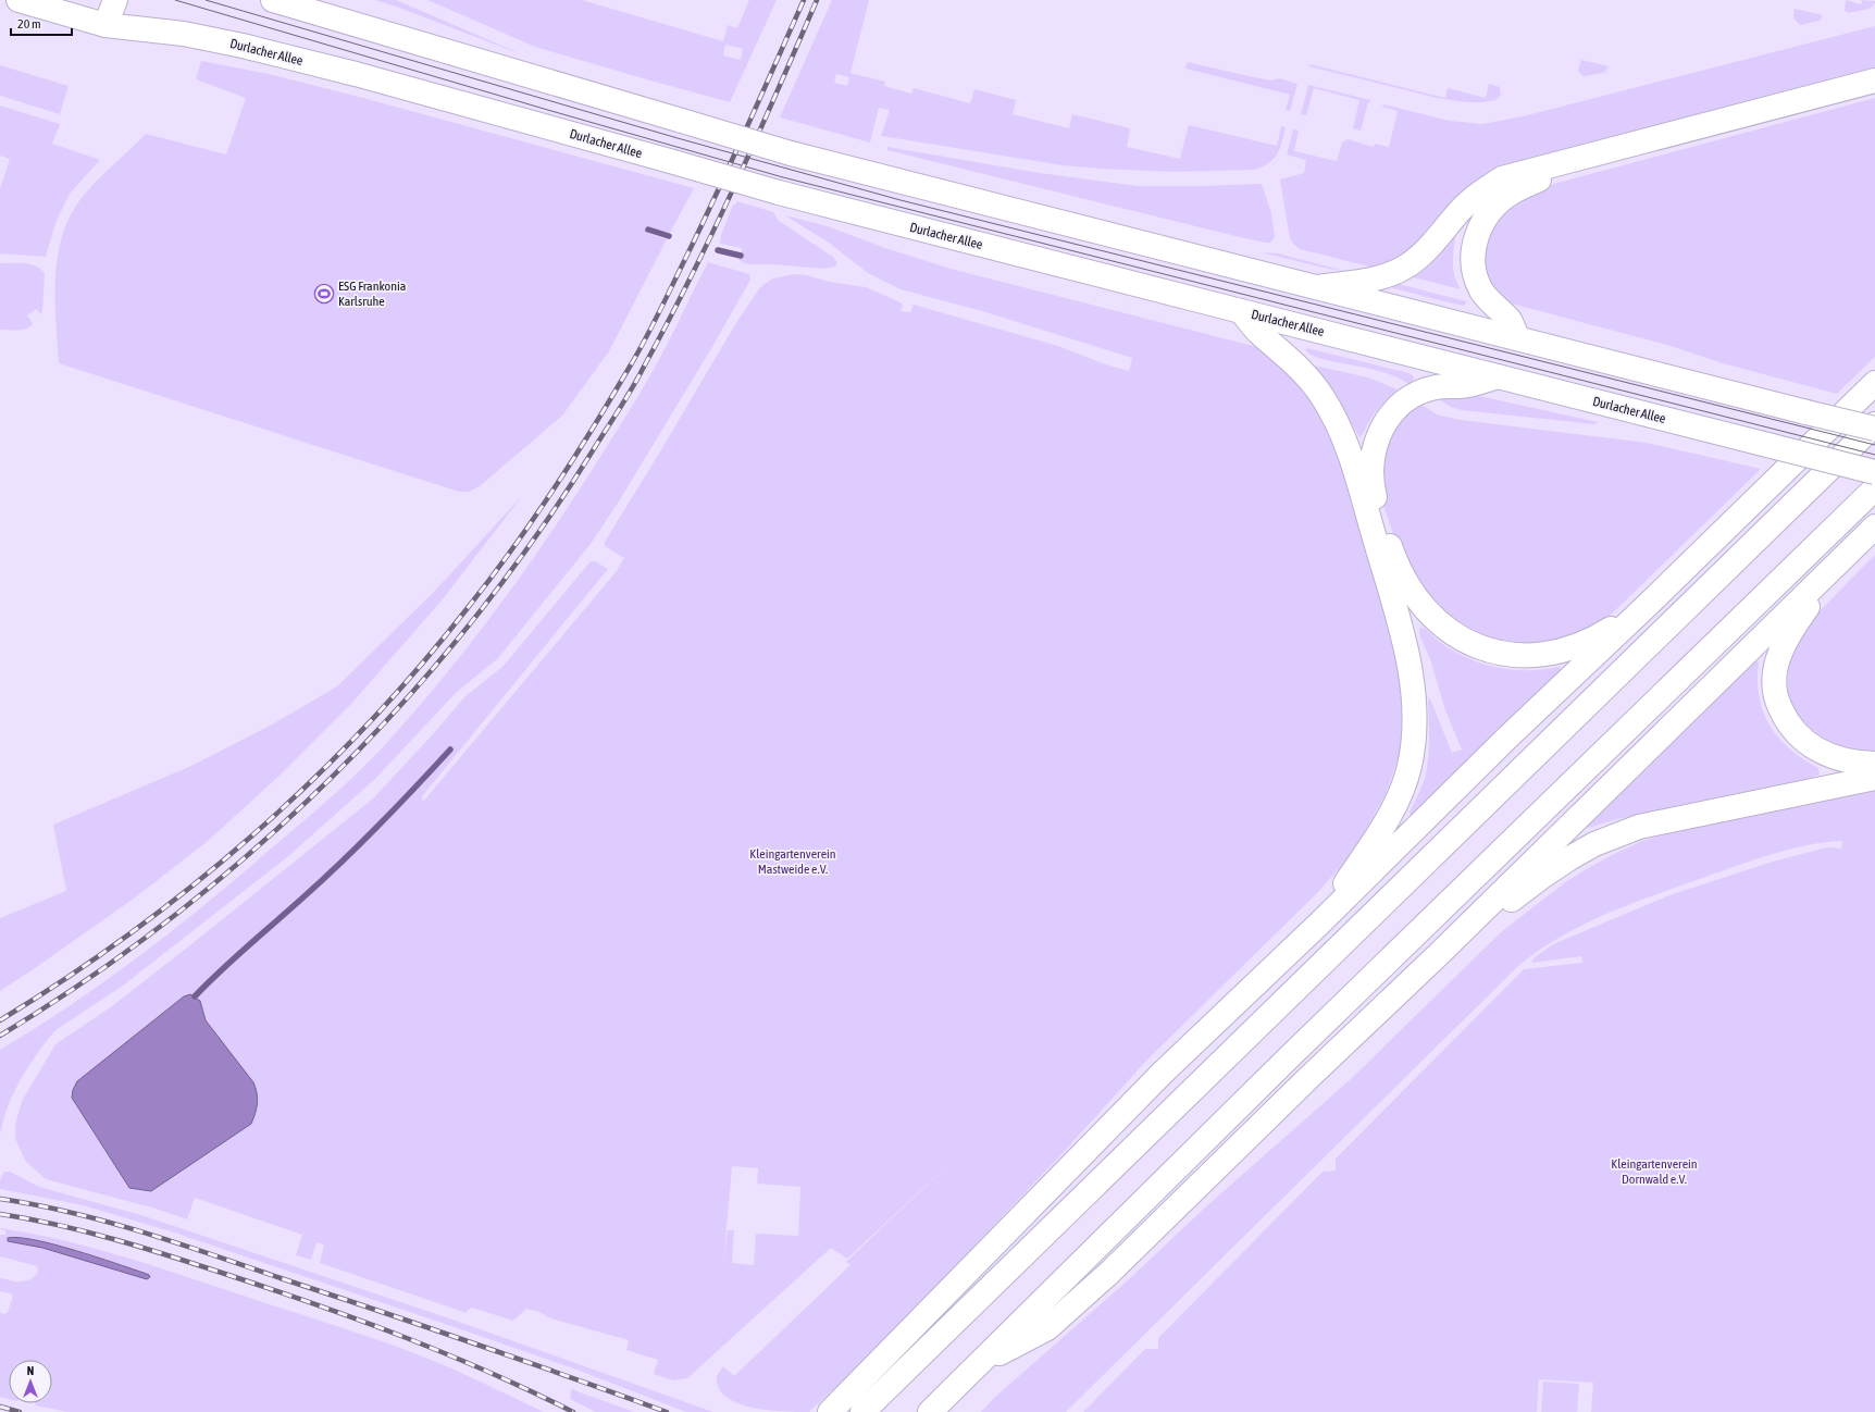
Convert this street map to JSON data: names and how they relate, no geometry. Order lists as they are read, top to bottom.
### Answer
{
  "streets": {
    "main road": ["Durlacher Allee"]
  },
  "parks": ["Kleingartenverein Mastweide e.V.", "Kleingartenverein Dornwald e.V."],
  "places": {
    "sports": ["ESG Frankonia Karlsruhe"]
  },
  "scale_bar": "20 m",
  "north": "top"
}
